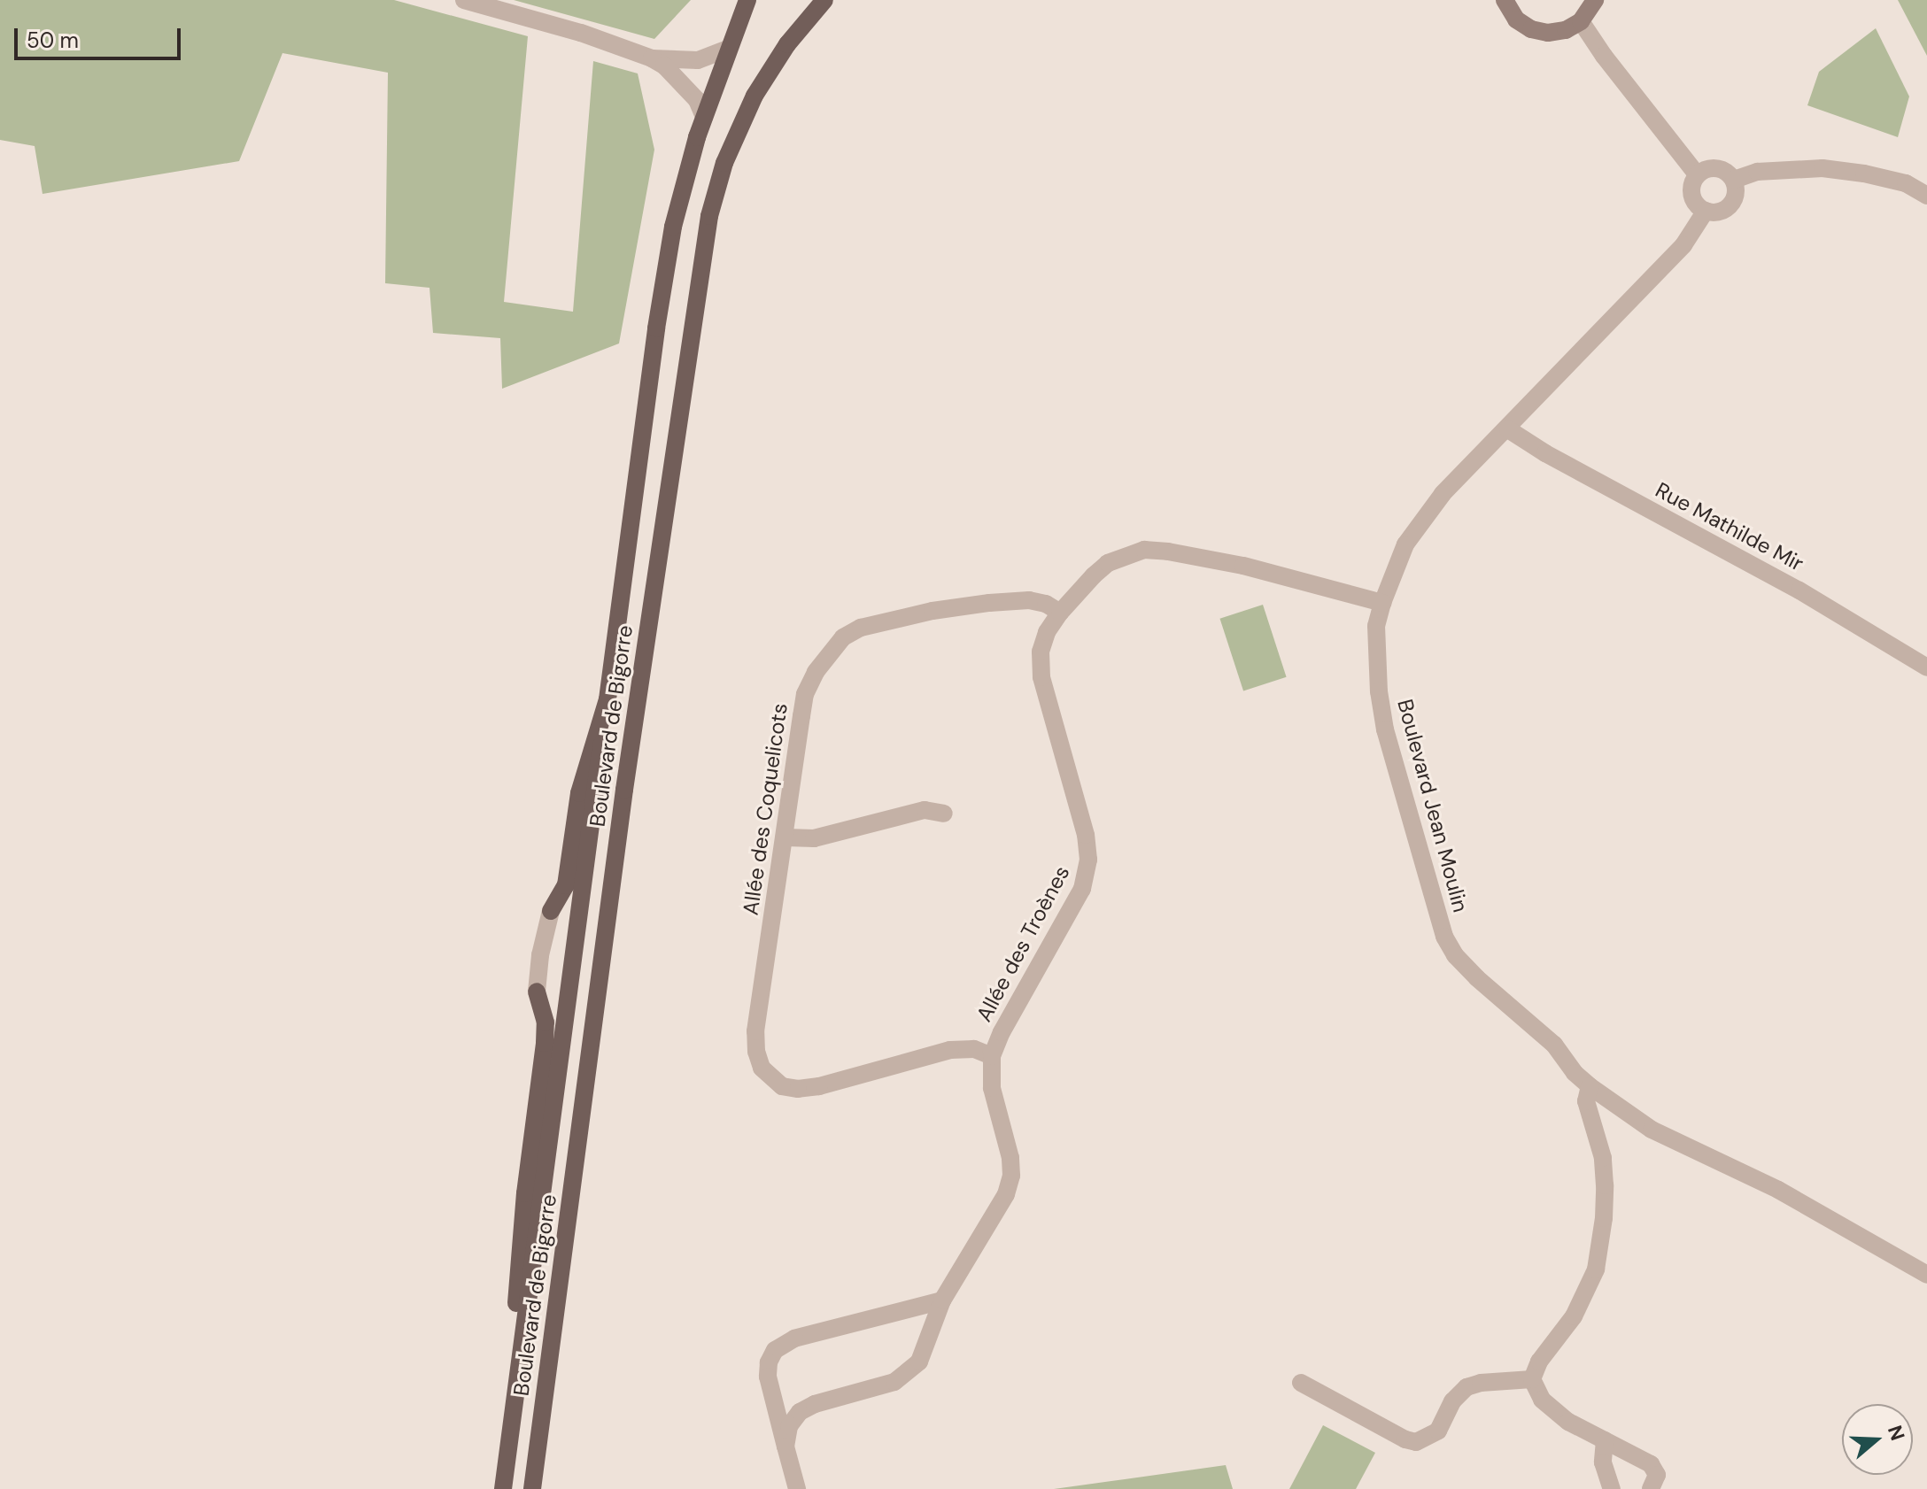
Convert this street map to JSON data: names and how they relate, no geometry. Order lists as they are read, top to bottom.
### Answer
{
  "streets": {
    "main road": ["Boulevard de Bigorre"],
    "street": [
      "Rue Mathilde Mir",
      "Boulevard Jean Moulin",
      "Allée des Coquelicots",
      "Allée des Troènes"
    ]
  },
  "crossings": [
    ["Rue Mathilde Mir", "Boulevard Jean Moulin"],
    ["Allée des Coquelicots", "Allée des Troènes"]
  ],
  "scale_bar": "50 m",
  "north": "right"
}
